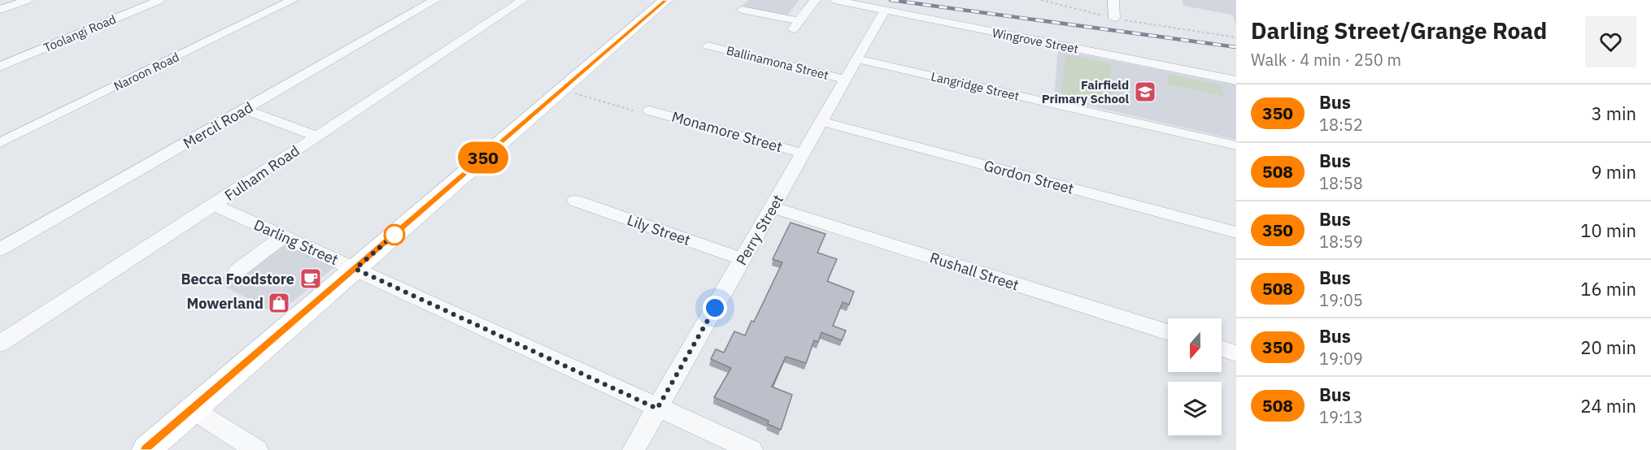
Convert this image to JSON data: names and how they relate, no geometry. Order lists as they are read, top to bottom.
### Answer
{
  "streets": {
    "street": [
      "Toolangi Road",
      "Wingrove Street",
      "Ballinamona Street",
      "Naroon Road",
      "Langridge Street",
      "Mercil Road",
      "Monamore Street",
      "Fulham Road",
      "Gordon Street",
      "Lily Street",
      "Perry Street",
      "Darling Street",
      "Rushall Street"
    ]
  },
  "crossings": [
    ["Wingrove Street", "Perry Street"],
    ["Ballinamona Street", "Perry Street"],
    ["Langridge Street", "Perry Street"],
    ["Monamore Street", "Perry Street"],
    ["Fulham Road", "Darling Street"],
    ["Gordon Street", "Perry Street"],
    ["Lily Street", "Perry Street"],
    ["Perry Street", "Darling Street"],
    ["Perry Street", "Rushall Street"]
  ],
  "places": {
    "school or university": ["Fairfield Primary School"],
    "cafe": ["Becca Foodstore"],
    "shop": ["Mowerland"]
  },
  "lines": ["bus line 350"],
  "north": "bottom",
  "page": {
    "on_map": "350",
    "heading": ["Darling Street/Grange Road", "Walk · 4 min · 250 m"],
    "list": [
      {
        "mark": "350",
        "name": "Bus",
        "note": "18:52",
        "value": "3 min"
      },
      {
        "mark": "508",
        "name": "Bus",
        "note": "18:58",
        "value": "9 min"
      },
      {
        "mark": "350",
        "name": "Bus",
        "note": "18:59",
        "value": "10 min"
      },
      {
        "mark": "508",
        "name": "Bus",
        "note": "19:05",
        "value": "16 min"
      },
      {
        "mark": "350",
        "name": "Bus",
        "note": "19:09",
        "value": "20 min"
      },
      {
        "mark": "508",
        "name": "Bus",
        "note": "19:13",
        "value": "24 min"
      }
    ]
  }
}
